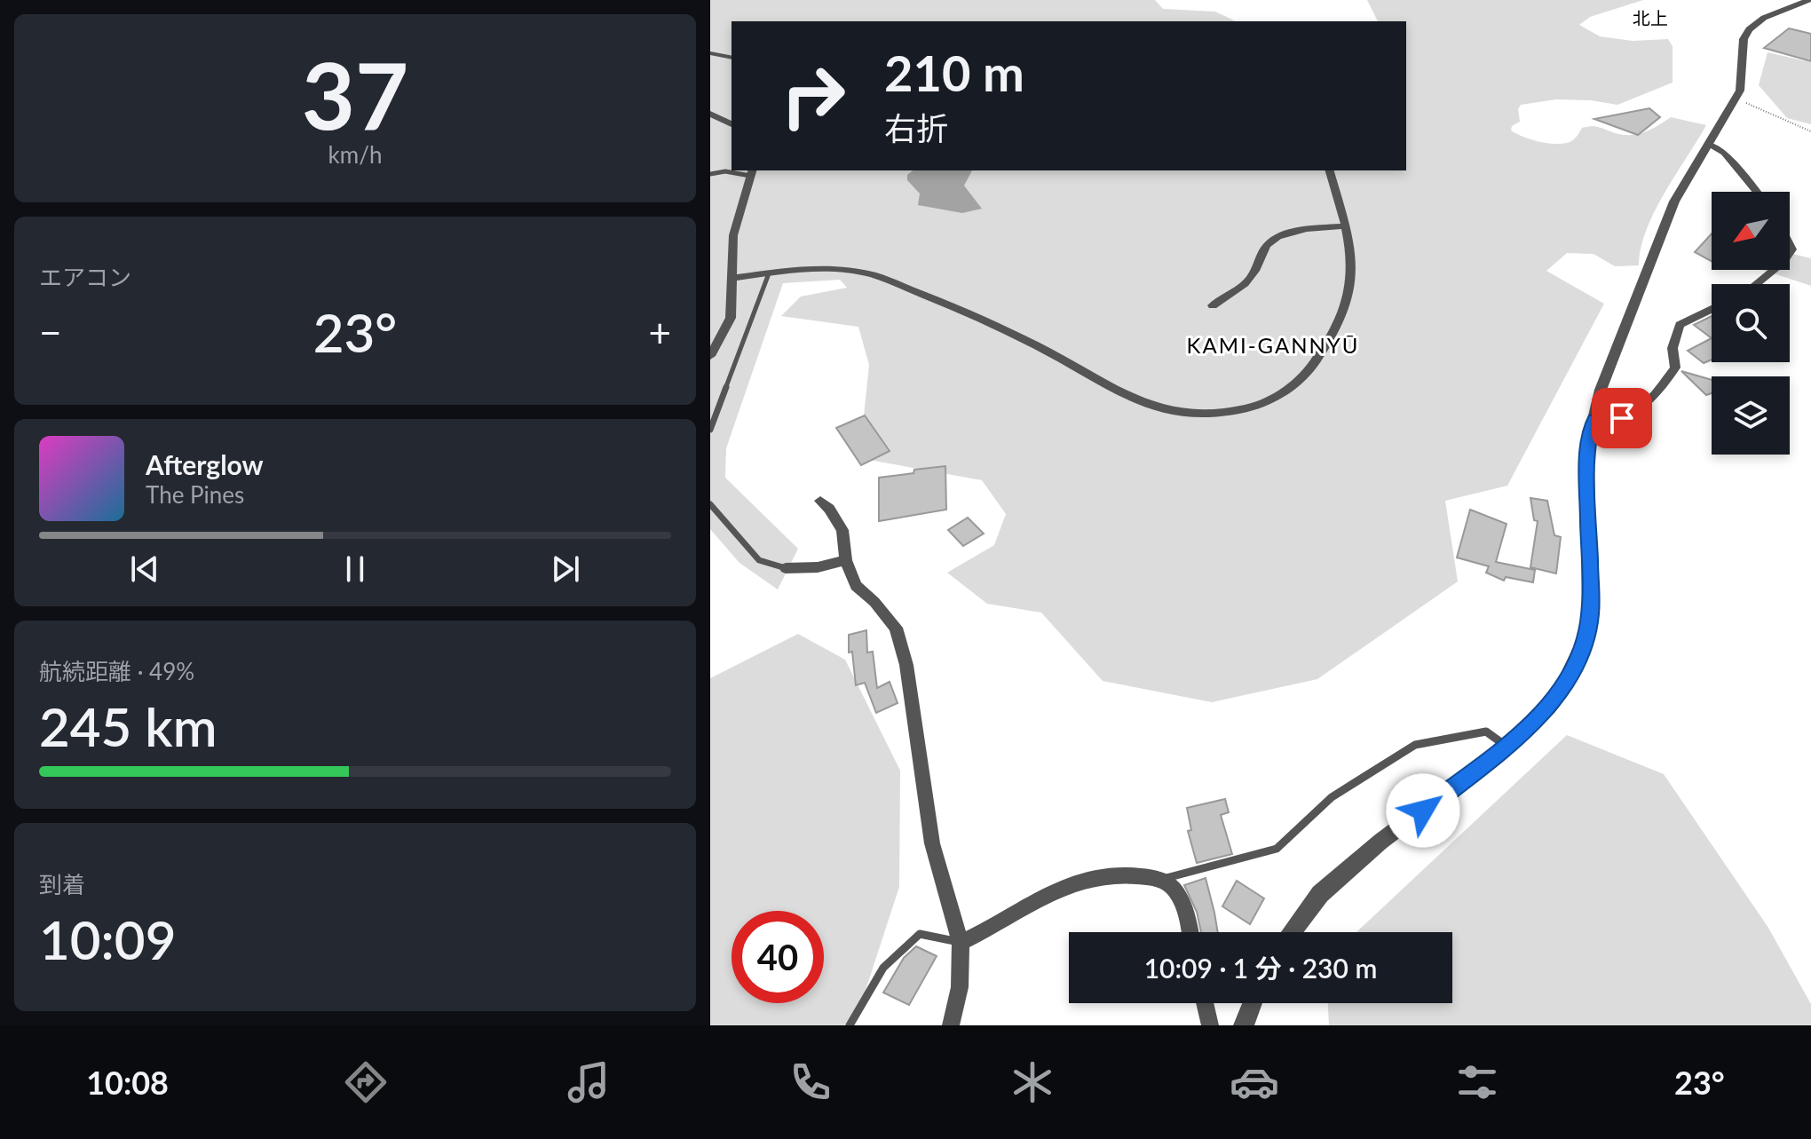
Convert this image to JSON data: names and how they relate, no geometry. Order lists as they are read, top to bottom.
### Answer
{
  "districts": ["北上", "KAMI-GANNYŪ"],
  "north": "bottom left",
  "page": {
    "tile": [
      ["37", "km/h"],
      "エアコン",
      ["航続距離 · 49%", "245 km"],
      ["到着", "10:09"]
    ],
    "turn": ["210 m", "右折"],
    "heat": ["−", "23°", "+"],
    "song": ["Afterglow", "The Pines"],
    "limit": "40",
    "trip": "10:09 · 1 分 · 230 m",
    "tabs": ["10:08", "23°"]
  }
}
